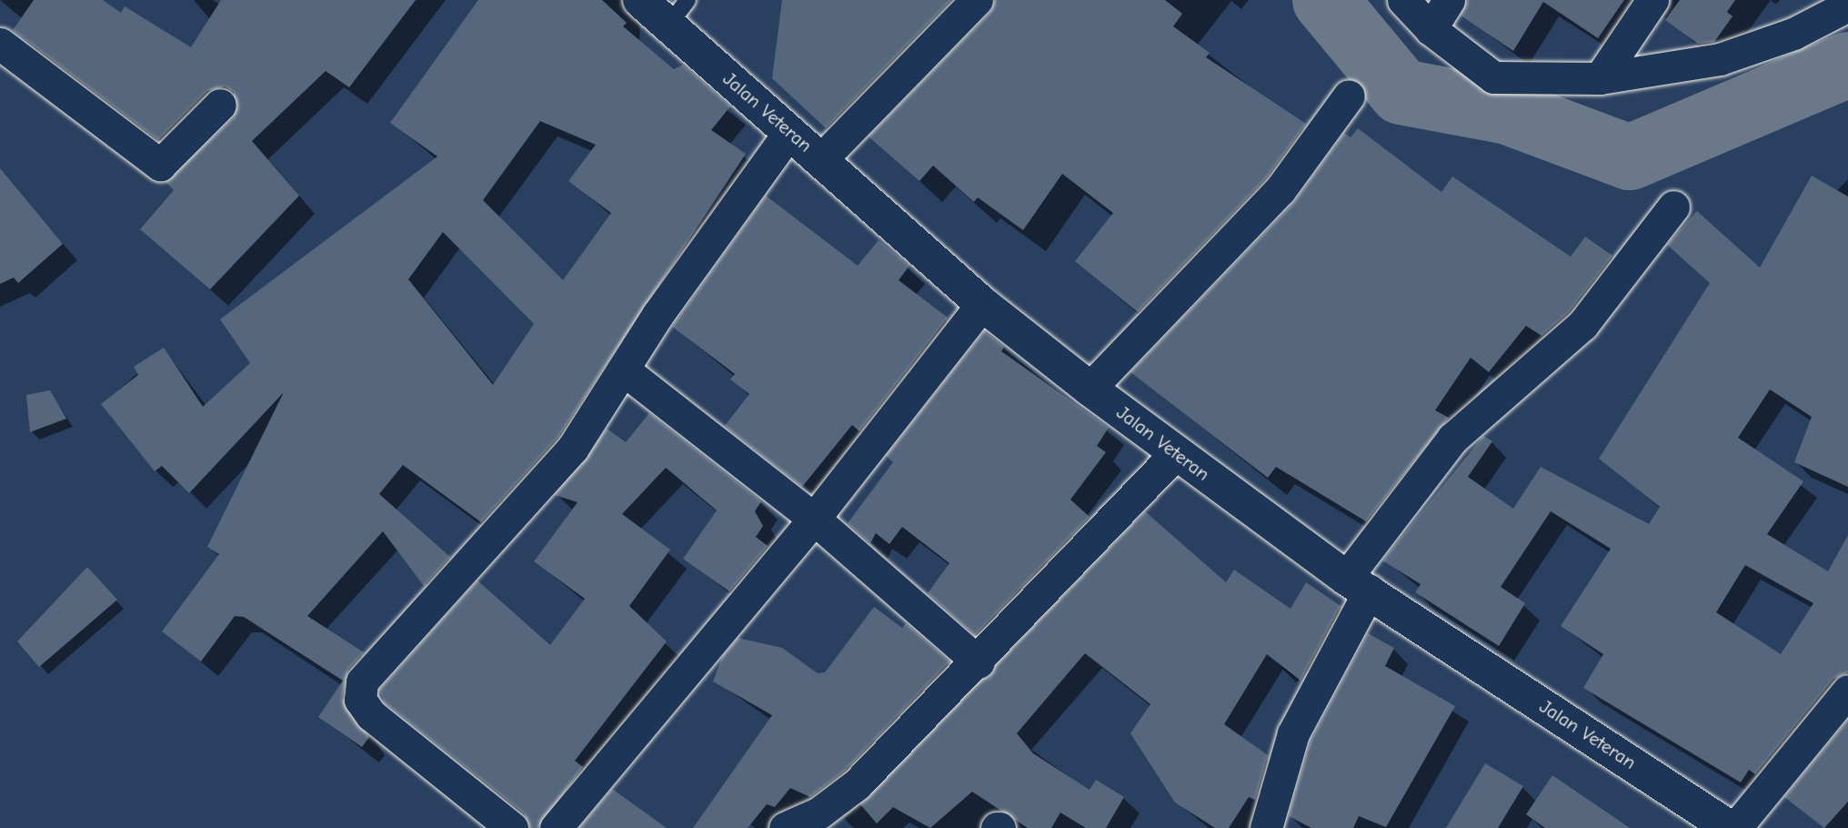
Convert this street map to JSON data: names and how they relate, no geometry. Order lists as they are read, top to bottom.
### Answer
{
  "streets": {
    "highway": ["Jalan Veteran"]
  }
}
